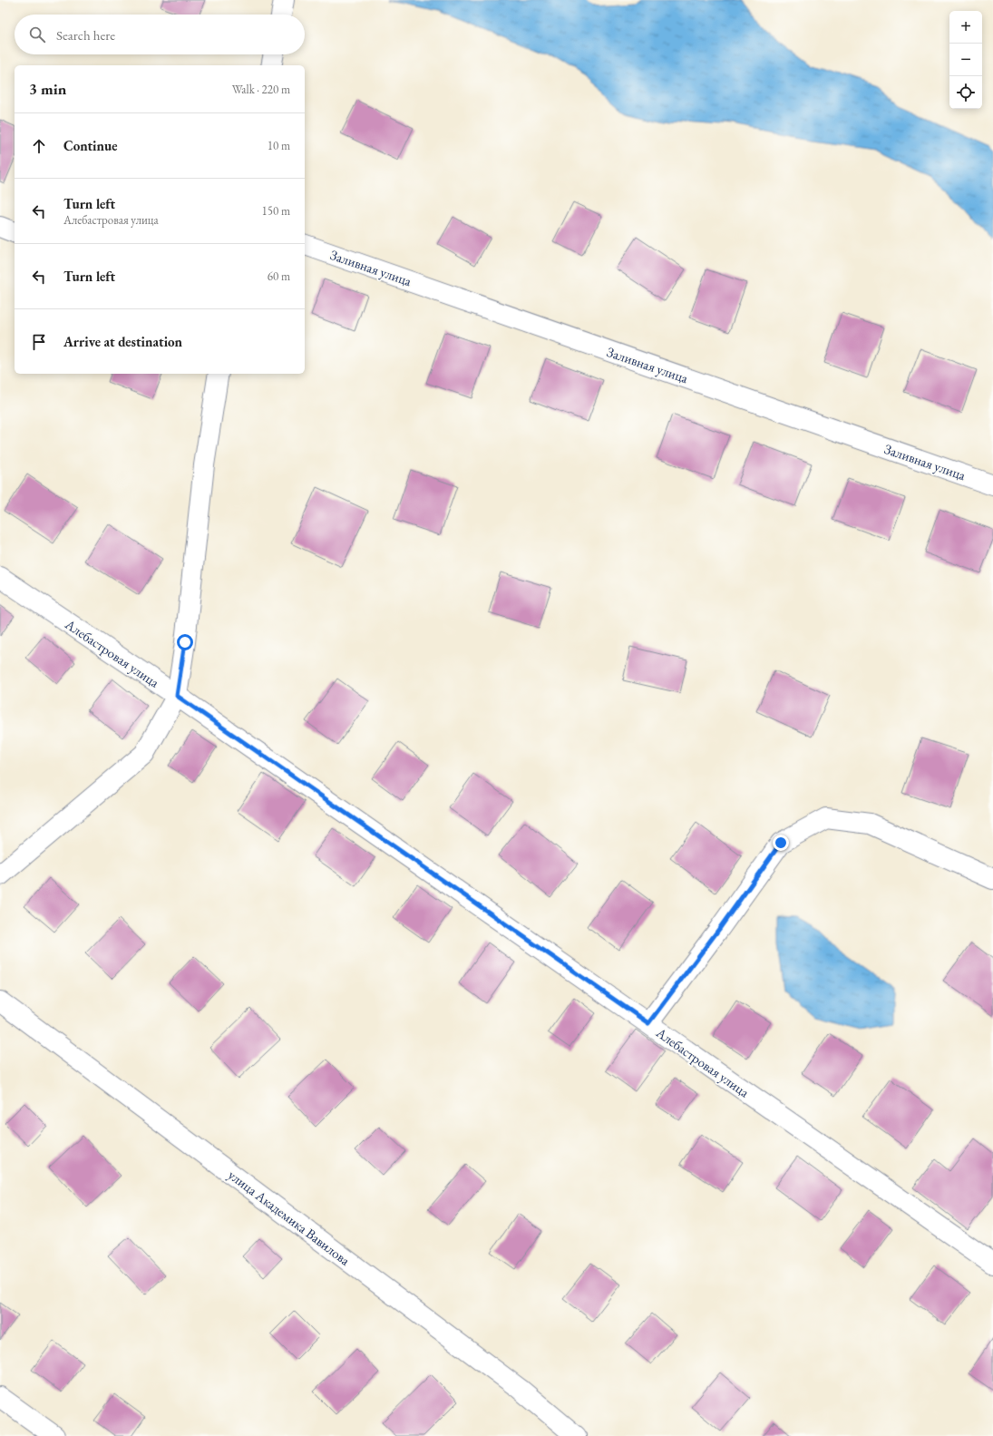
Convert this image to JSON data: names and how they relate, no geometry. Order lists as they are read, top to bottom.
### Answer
{
  "streets": {
    "street": ["Заливная улица", "Алебастровая улица", "улица Академика Вавилова"]
  },
  "page": {
    "map_buttons": ["+", "−"],
    "search": "Search here",
    "heading": ["3 min", "Walk · 220 m"],
    "list": [
      ["Continue", "10 m"],
      ["Turn left", "Алебастровая улица", "150 m"],
      ["Turn left", "60 m"],
      "Arrive at destination"
    ]
  }
}
